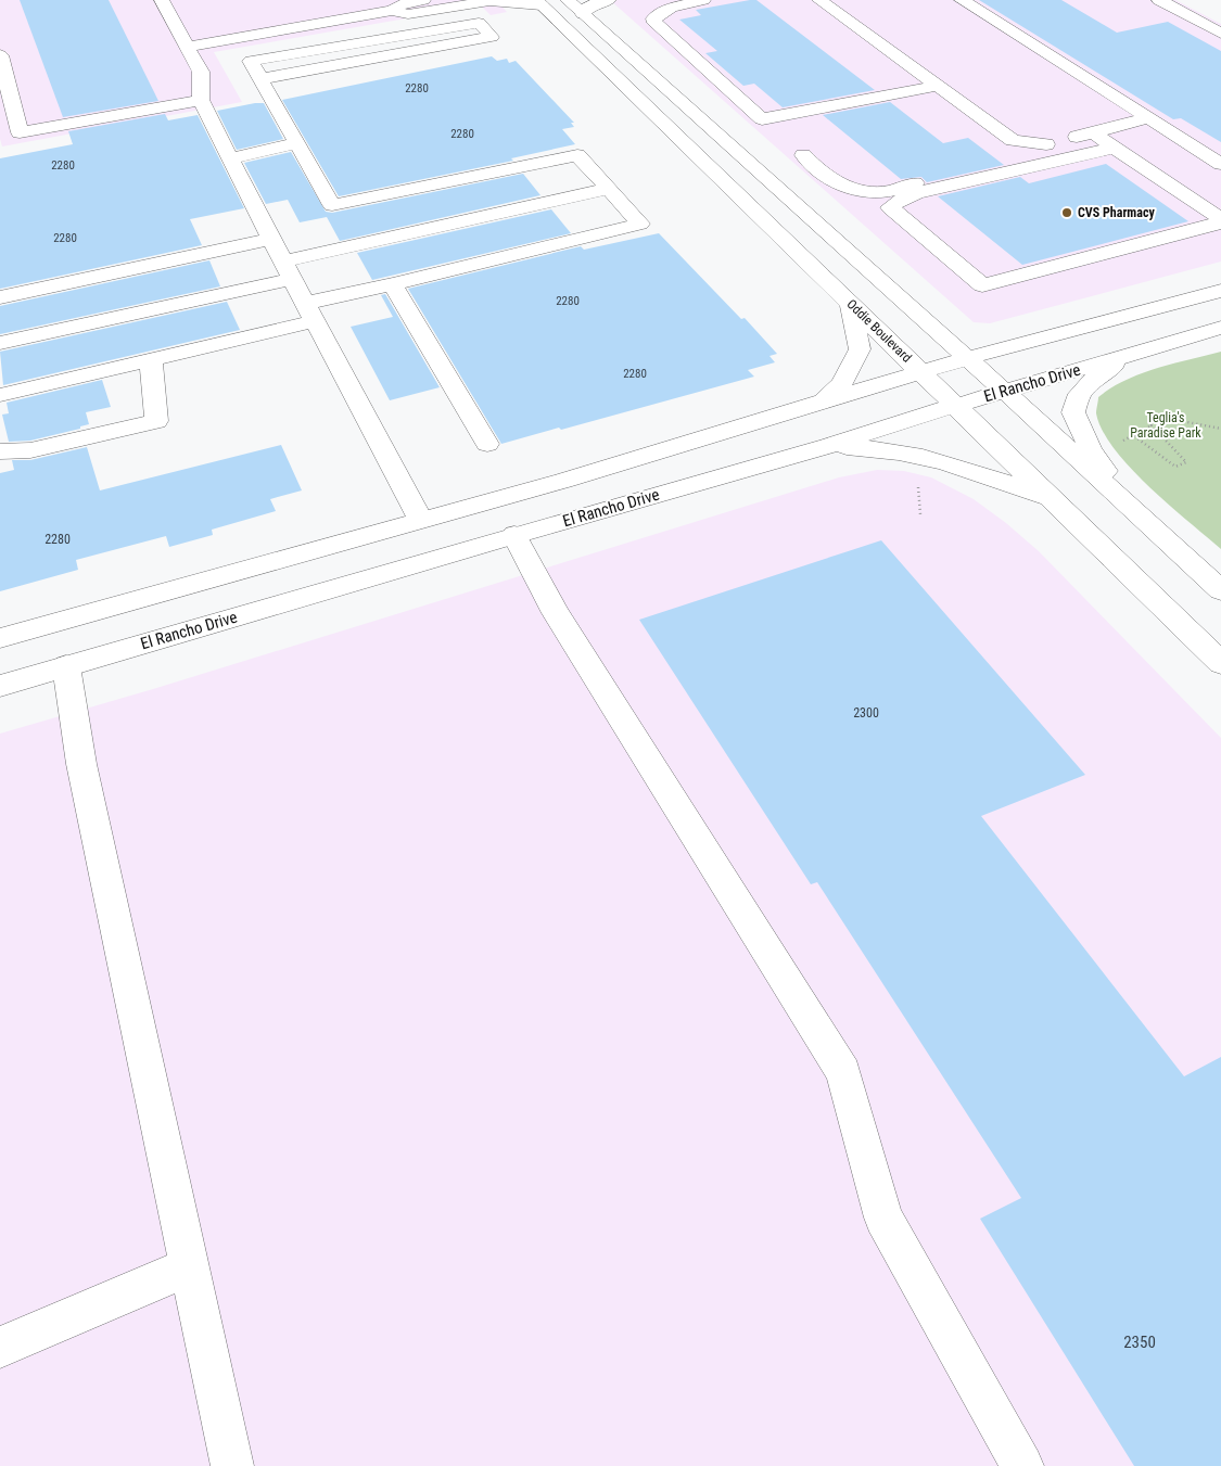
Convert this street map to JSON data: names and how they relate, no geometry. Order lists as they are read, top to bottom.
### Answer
{
  "streets": {
    "main road": ["Oddie Boulevard", "El Rancho Drive"]
  },
  "crossings": [
    ["Oddie Boulevard", "El Rancho Drive"]
  ],
  "parks": ["Teglia's Paradise Park"],
  "places": ["CVS Pharmacy"],
  "house_numbers": [
    "2280",
    "2280",
    "2280",
    "2280",
    "2280",
    "2280",
    "2280",
    "2300",
    "2350"
  ]
}
